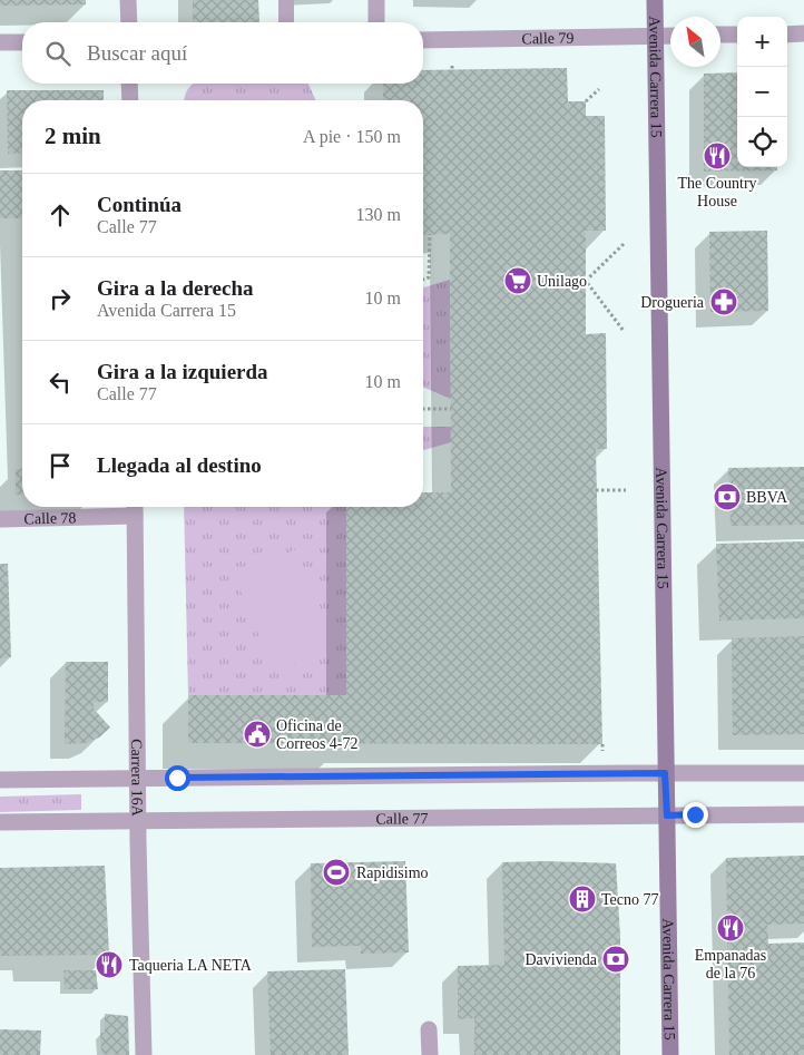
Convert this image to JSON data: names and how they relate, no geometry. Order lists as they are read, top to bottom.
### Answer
{
  "streets": {
    "main road": ["Avenida Carrera 15"],
    "street": [
      "Calle 79",
      "Calle 78",
      "Carrera 16A",
      "Calle 77"
    ]
  },
  "crossings": [
    ["Calle 79", "Avenida Carrera 15"],
    ["Avenida Carrera 15", "Calle 77"],
    ["Calle 78", "Carrera 16A"],
    ["Carrera 16A", "Calle 77"]
  ],
  "places": {
    "restaurant": ["The Country House", "Empanadas de la 76", "Taqueria LA NETA"],
    "supermarket": ["Unilago"],
    "pharmacy": ["Drogueria"],
    "bank": ["BBVA", "Davivienda"],
    "public building": ["Oficina de Correos 4-72"],
    "sports": ["Rapidisimo"],
    "building": ["Tecno 77"]
  },
  "north": "top left",
  "page": {
    "map_buttons": ["+", "−"],
    "search": "Buscar aquí",
    "heading": ["2 min", "A pie · 150 m"],
    "list": [
      ["Continúa", "Calle 77", "130 m"],
      ["Gira a la derecha", "Avenida Carrera 15", "10 m"],
      ["Gira a la izquierda", "Calle 77", "10 m"],
      "Llegada al destino"
    ]
  }
}
